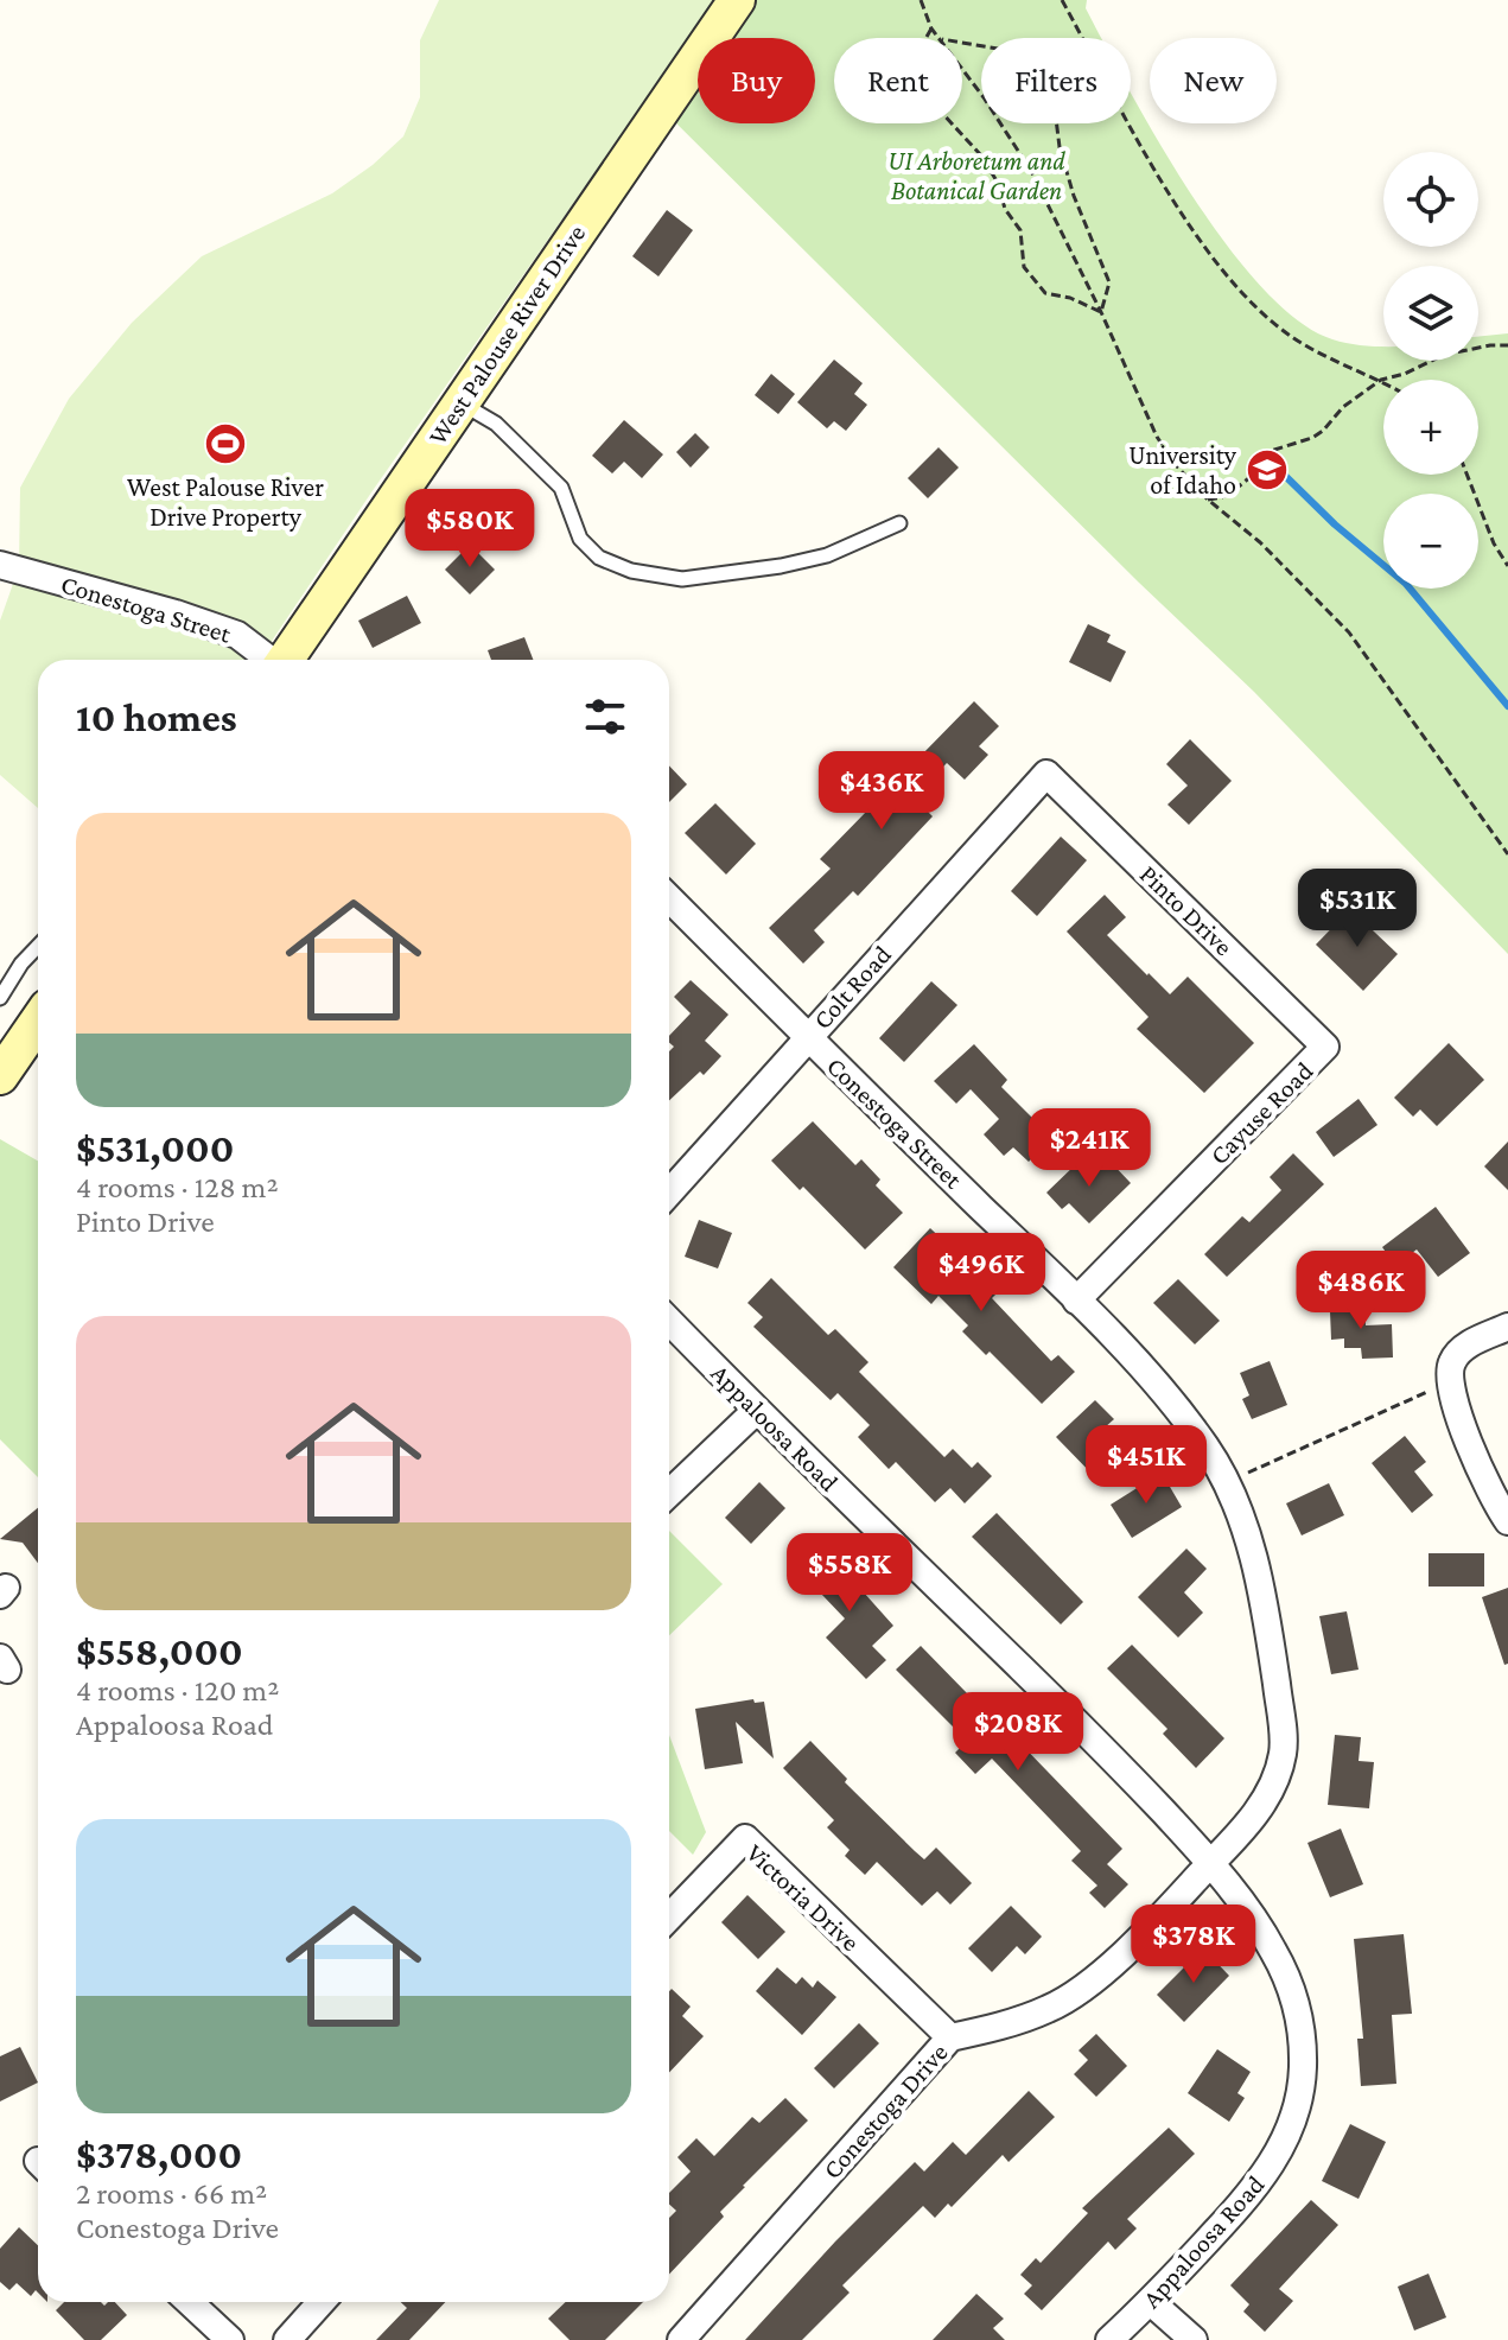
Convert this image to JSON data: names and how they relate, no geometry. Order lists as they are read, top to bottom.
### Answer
{
  "streets": {
    "street": [
      "West Palouse River Drive",
      "Conestoga Street",
      "Pinto Drive",
      "Colt Road",
      "Cayuse Road",
      "Appaloosa Road",
      "Victoria Drive",
      "Conestoga Drive"
    ]
  },
  "crossings": [
    ["Conestoga Street", "Colt Road"],
    ["Conestoga Street", "Cayuse Road"],
    ["Conestoga Street", "Appaloosa Road"],
    ["Conestoga Street", "Conestoga Drive"],
    ["Pinto Drive", "Colt Road"],
    ["Pinto Drive", "Cayuse Road"],
    ["Appaloosa Road", "Conestoga Drive"],
    ["Victoria Drive", "Conestoga Drive"]
  ],
  "parks": ["UI Arboretum and Botanical Garden"],
  "places": {
    "sports": ["West Palouse River Drive Property"],
    "school or university": ["University of Idaho"]
  },
  "page": {
    "chip": [
      "Buy",
      "Rent",
      "Filters",
      "New"
    ],
    "map_buttons": ["+", "−"],
    "price": [
      "$580K",
      "$436K",
      "$531K",
      "$241K",
      "$496K",
      "$486K",
      "$451K",
      "$558K",
      "$208K",
      "$378K"
    ],
    "heading": "10 homes",
    "list": [
      {
        "name": "$531,000",
        "note": "4 rooms · 128 m² · Pinto Drive"
      },
      {
        "name": "$558,000",
        "note": "4 rooms · 120 m² · Appaloosa Road"
      },
      {
        "name": "$378,000",
        "note": "2 rooms · 66 m² · Conestoga Drive"
      }
    ]
  }
}
